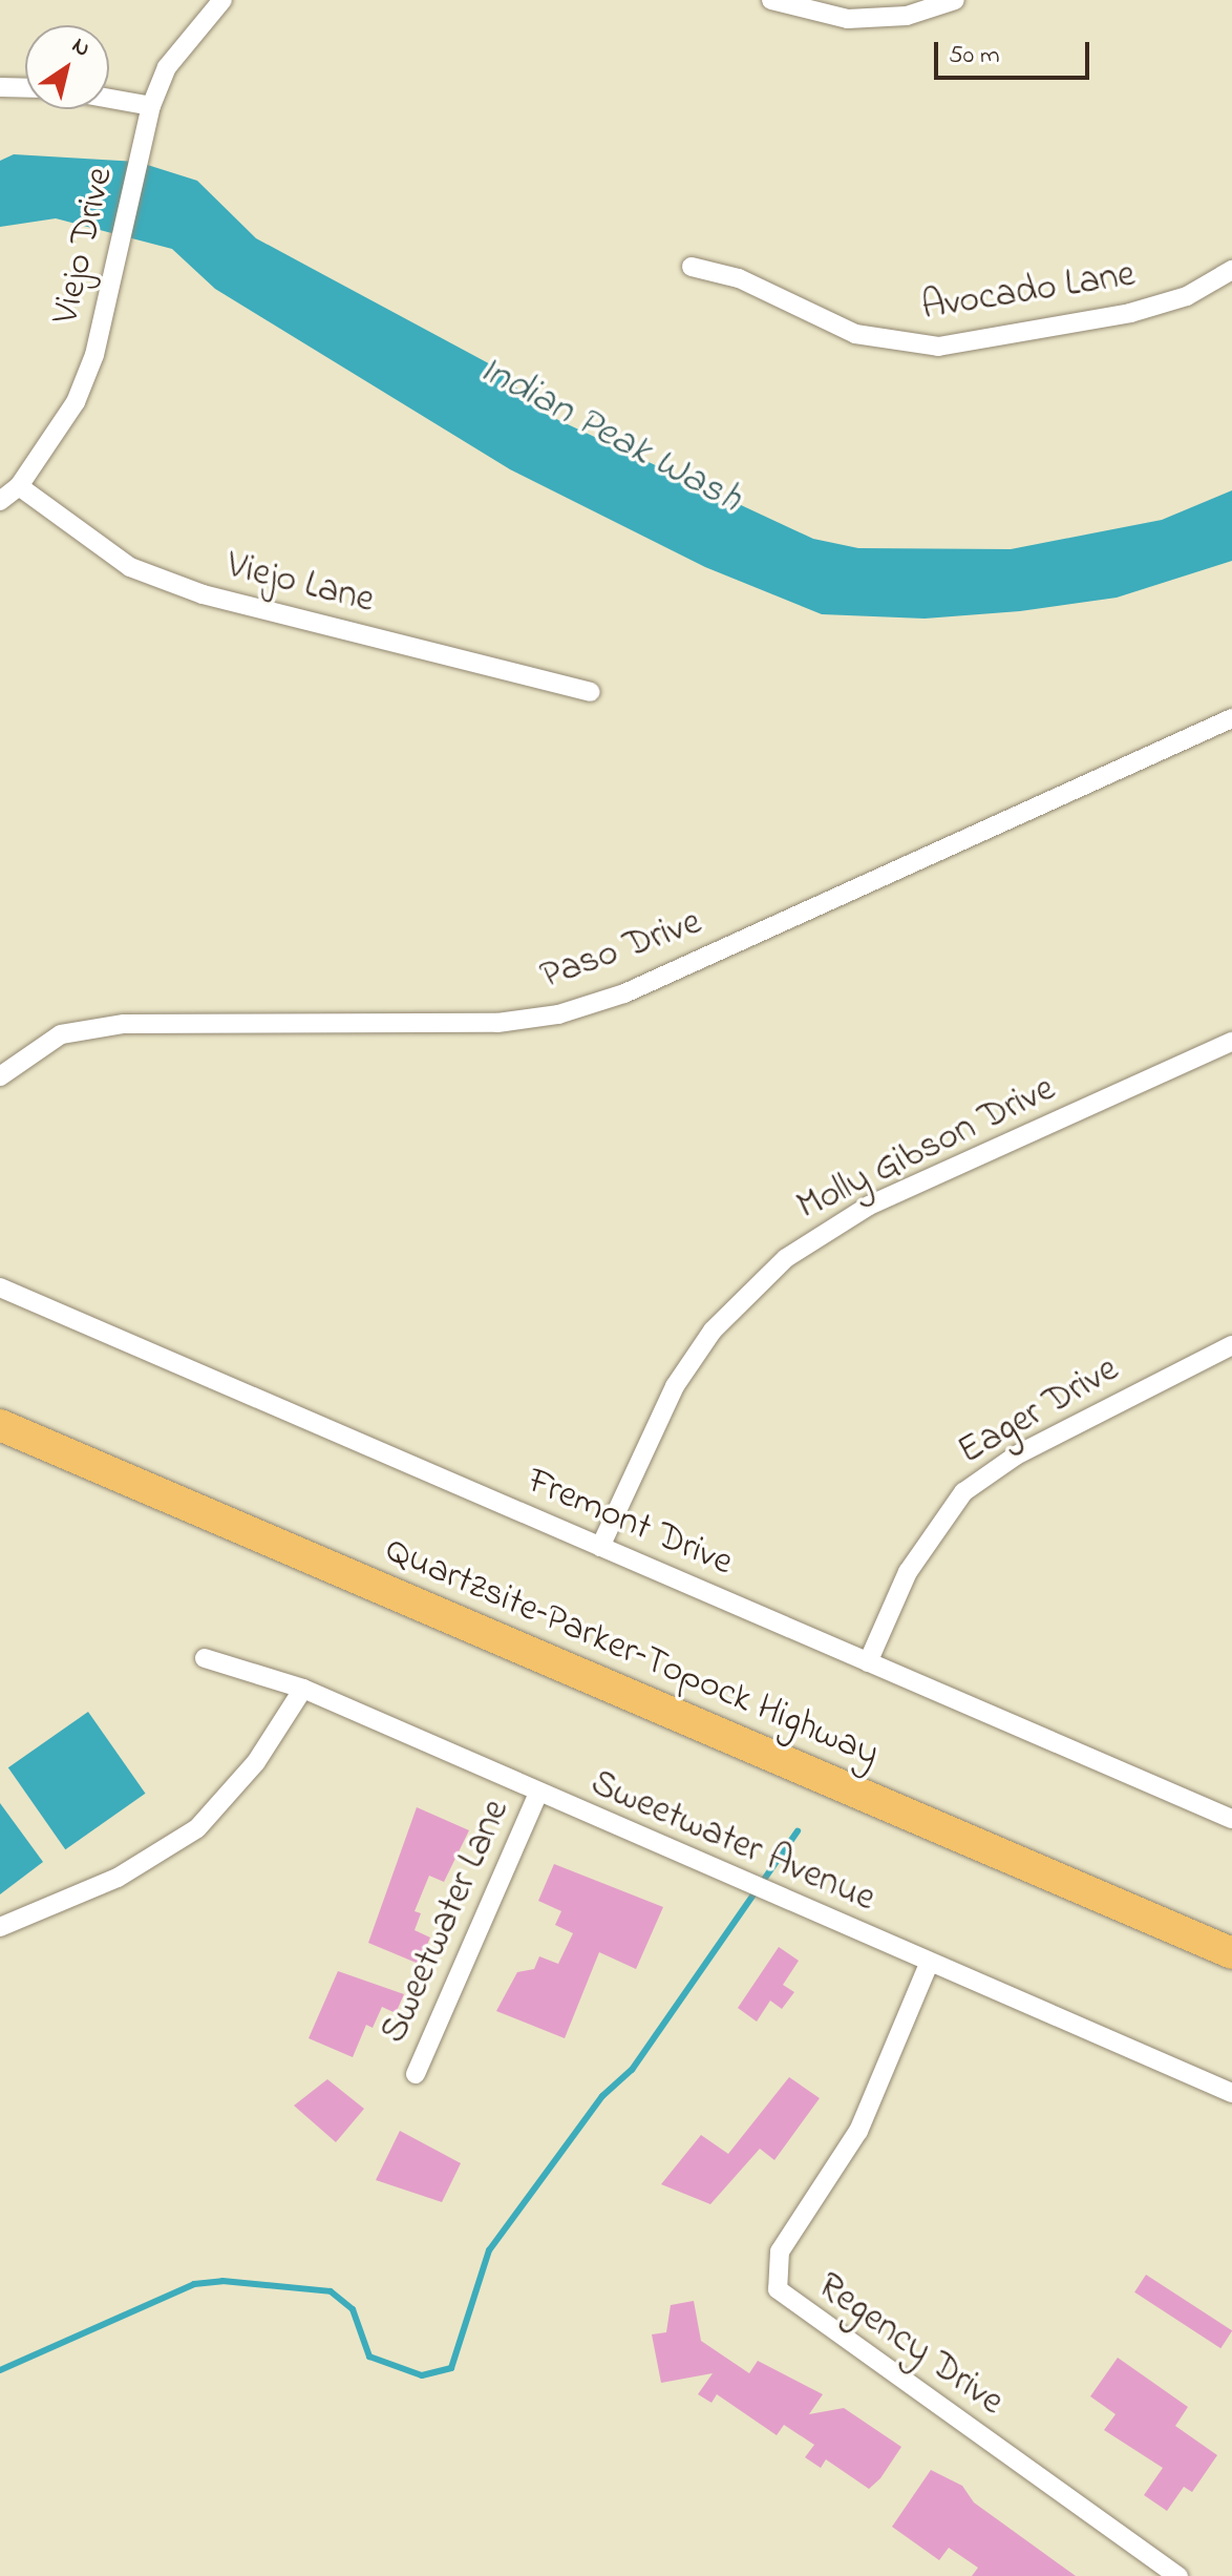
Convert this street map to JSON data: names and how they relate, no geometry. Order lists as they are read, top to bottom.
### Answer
{
  "streets": {
    "highway": ["Quartzsite–Parker–Topock Highway"],
    "street": [
      "Viejo Drive",
      "Avocado Lane",
      "Viejo Lane",
      "Paso Drive",
      "Molly Gibson Drive",
      "Eager Drive",
      "Fremont Drive",
      "Sweetwater Avenue",
      "Sweetwater Lane",
      "Regency Drive"
    ]
  },
  "crossings": [
    ["Viejo Drive", "Viejo Lane"],
    ["Molly Gibson Drive", "Fremont Drive"],
    ["Eager Drive", "Fremont Drive"],
    ["Sweetwater Avenue", "Sweetwater Lane"],
    ["Sweetwater Avenue", "Regency Drive"]
  ],
  "water": ["Indian Peak Wash"],
  "scale_bar": "50 m",
  "north": "top right"
}
